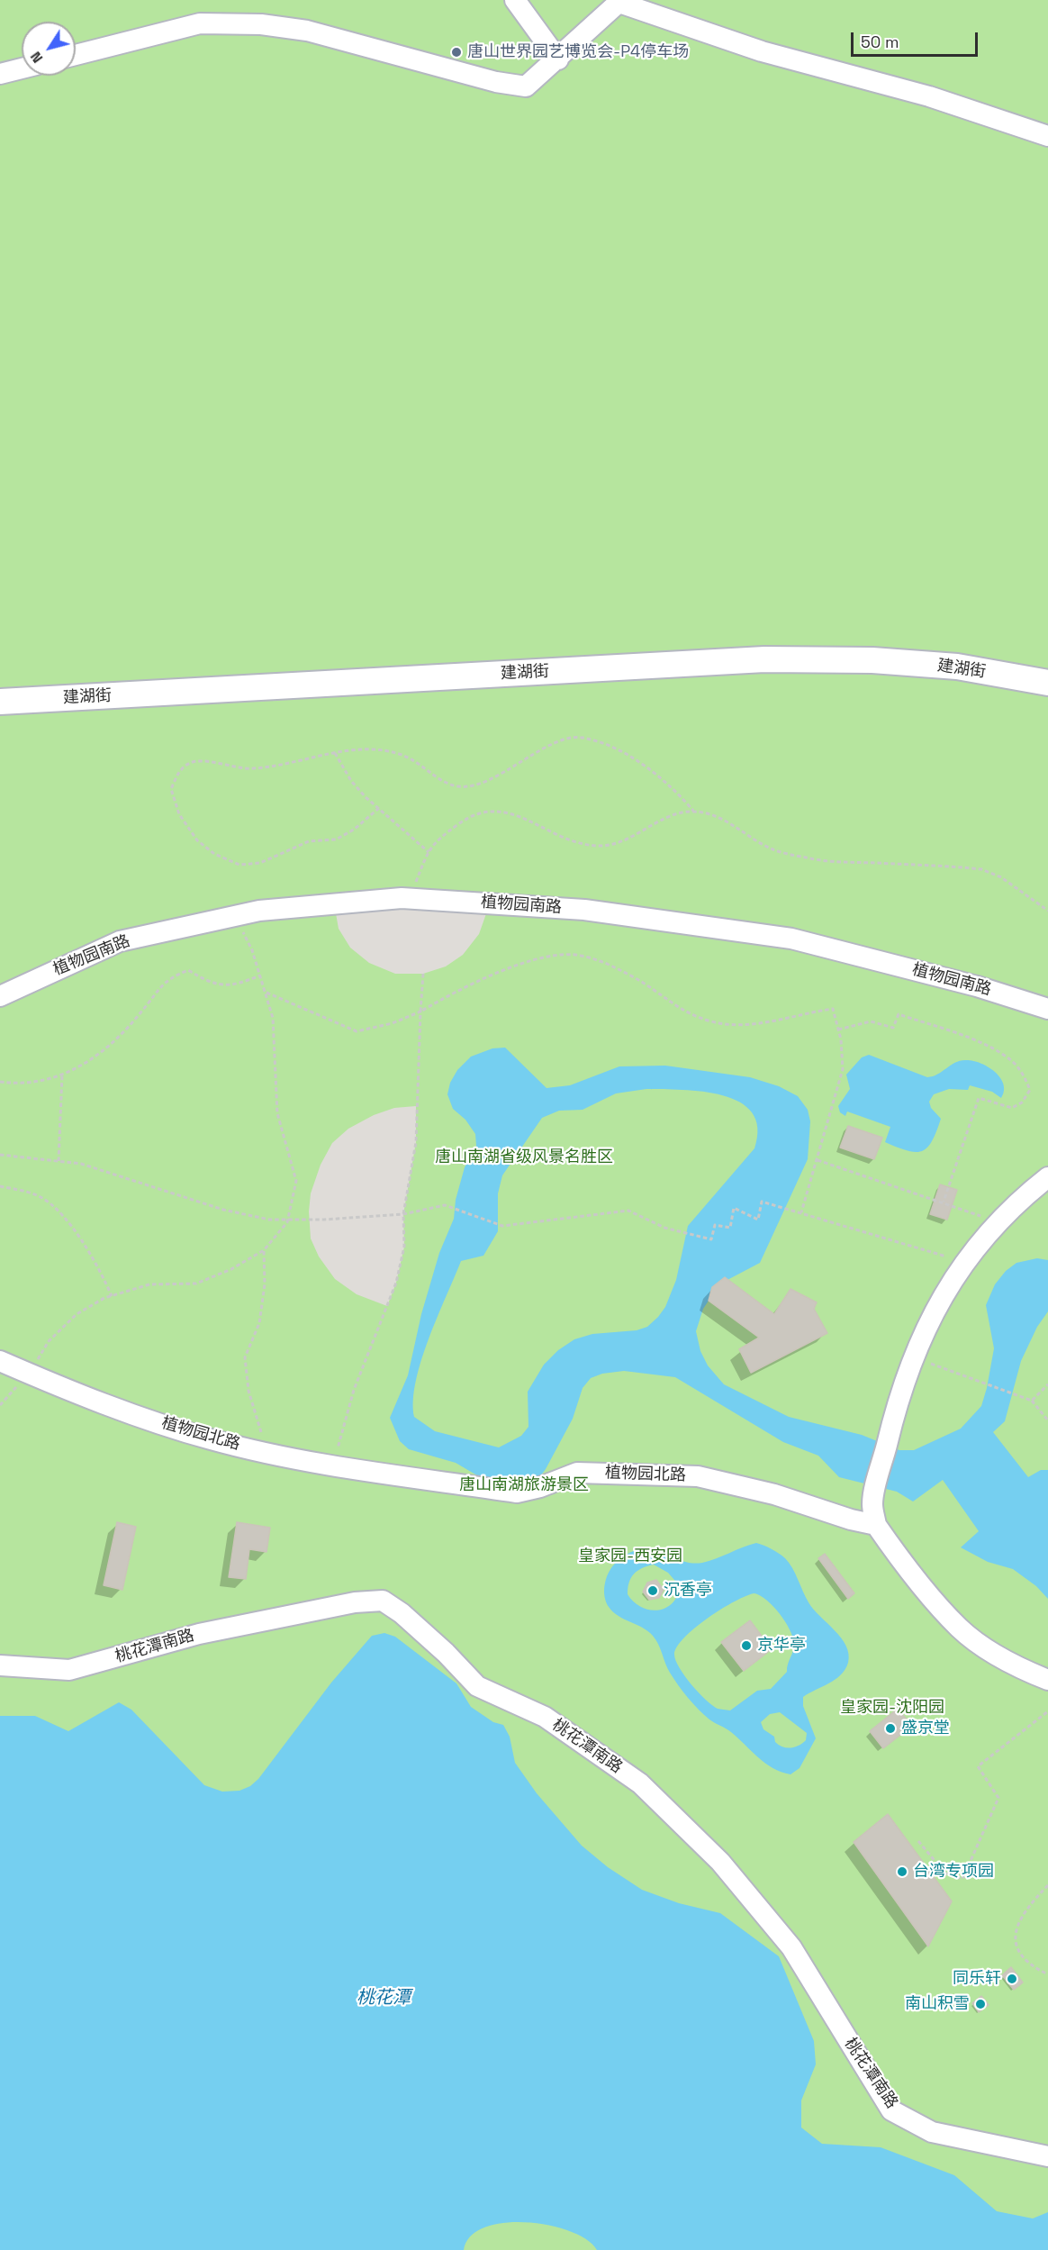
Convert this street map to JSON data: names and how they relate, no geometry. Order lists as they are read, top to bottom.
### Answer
{
  "streets": {
    "street": [
      "建湖街",
      "植物园南路",
      "植物园北路",
      "桃花潭南路"
    ]
  },
  "water": ["桃花潭"],
  "parks": [
    "唐山南湖省级风景名胜区",
    "唐山南湖旅游景区",
    "皇家园-西安园",
    "皇家园-沈阳园"
  ],
  "places": [
    "唐山世界园艺博览会-P4停车场",
    "沉香亭",
    "京华亭",
    "盛京堂",
    "台湾专项园",
    "同乐轩",
    "南山积雪"
  ],
  "scale_bar": "50 m",
  "north": "bottom left"
}
